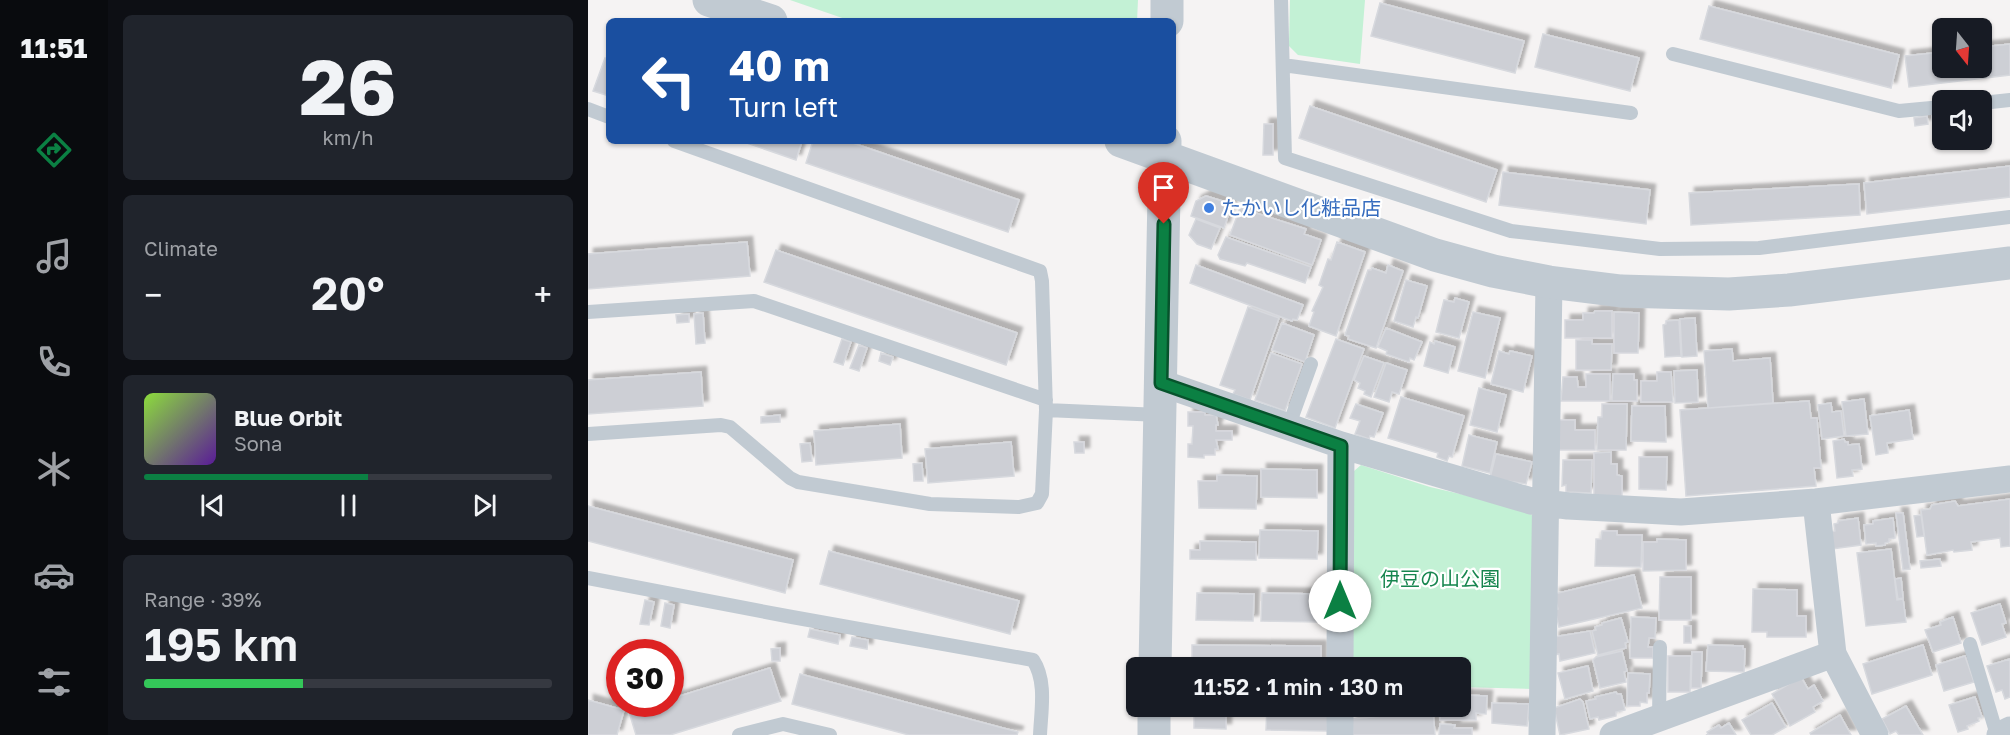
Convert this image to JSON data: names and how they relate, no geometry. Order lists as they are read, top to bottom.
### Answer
{
  "parks": ["伊豆の山公園"],
  "places": ["たかいし化粧品店"],
  "north": "bottom",
  "page": {
    "tabs": "11:51",
    "tile": [
      ["26", "km/h"],
      "Climate",
      ["Range · 39%", "195 km"]
    ],
    "turn": ["40 m", "Turn left"],
    "heat": ["−", "20°", "+"],
    "song": ["Blue Orbit", "Sona"],
    "limit": "30",
    "trip": "11:52 · 1 min · 130 m"
  }
}
